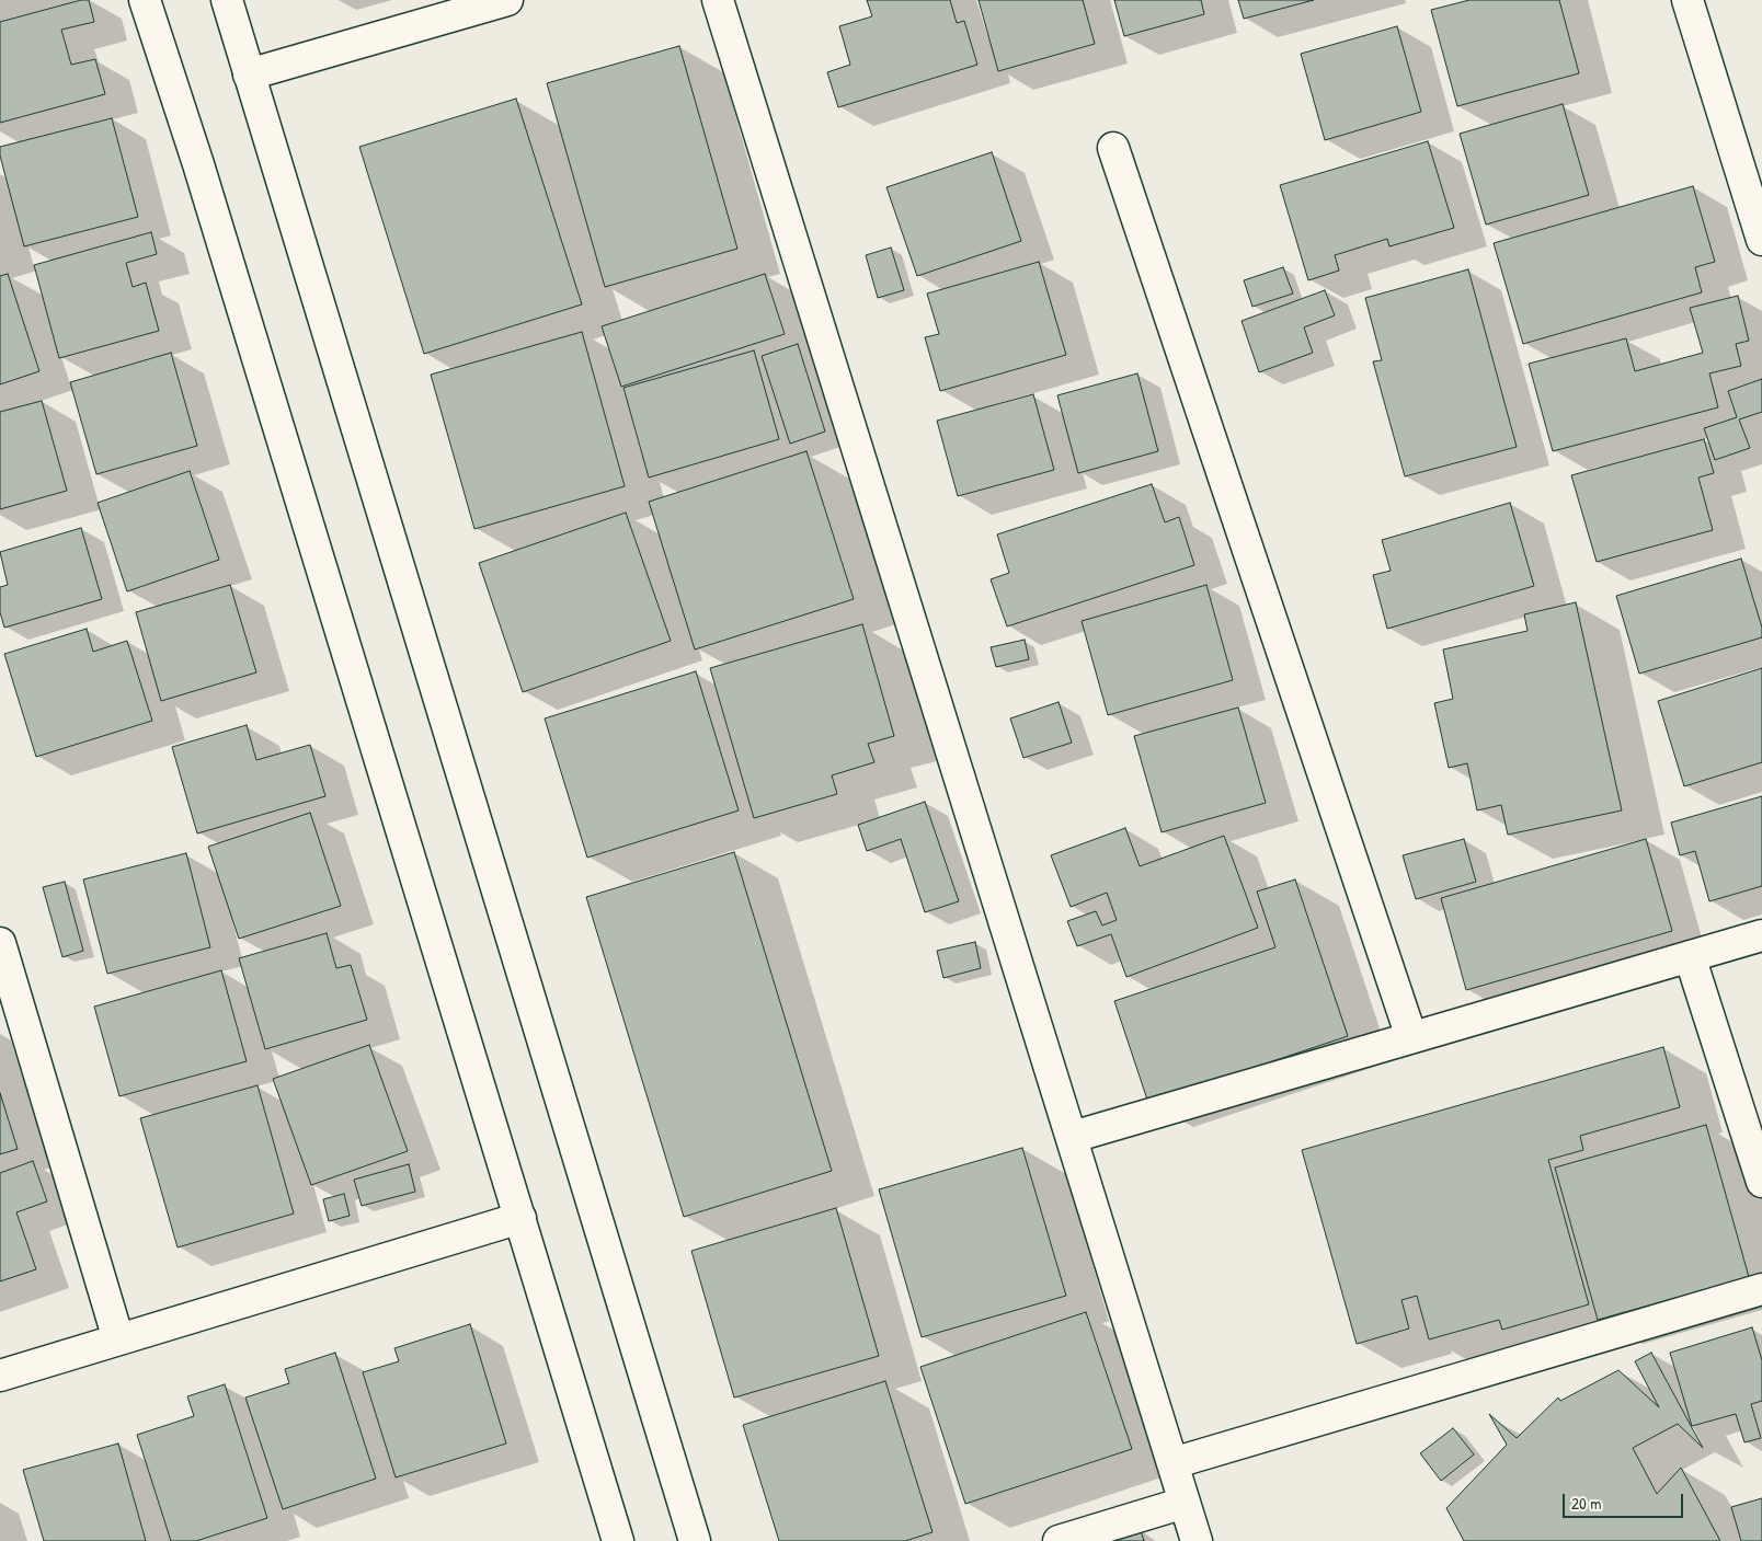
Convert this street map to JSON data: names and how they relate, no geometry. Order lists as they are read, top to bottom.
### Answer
{
  "scale_bar": "20 m"
}
